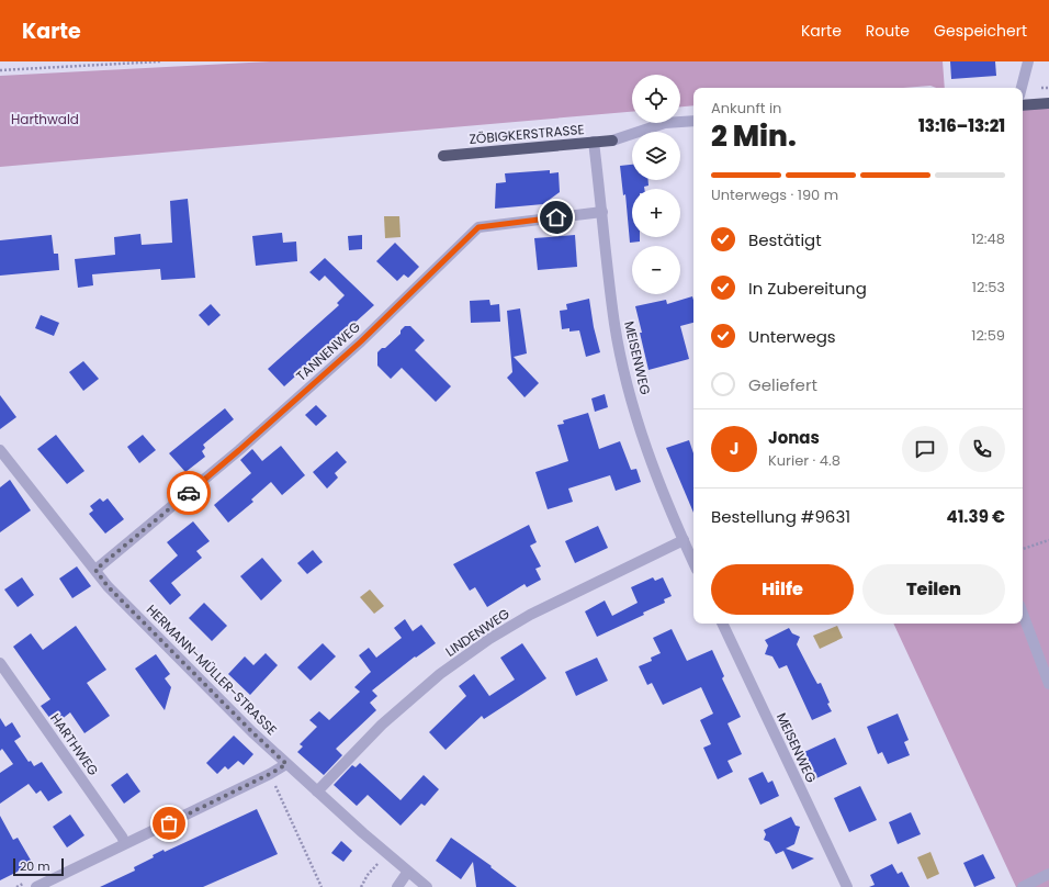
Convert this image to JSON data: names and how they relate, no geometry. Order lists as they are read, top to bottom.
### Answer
{
  "streets": {
    "main road": ["ZÖBIGKERSTRASSE"],
    "street": [
      "TANNENWEG",
      "MEISENWEG",
      "LINDENWEG",
      "HERMANN-MÜLLER-STRASSE",
      "HARTHWEG"
    ]
  },
  "crossings": [
    ["ZÖBIGKERSTRASSE", "MEISENWEG"],
    ["TANNENWEG", "MEISENWEG"],
    ["TANNENWEG", "HERMANN-MÜLLER-STRASSE"],
    ["MEISENWEG", "LINDENWEG"],
    ["LINDENWEG", "HERMANN-MÜLLER-STRASSE"]
  ],
  "parks": ["Harthwald"],
  "scale_bar": "20 m",
  "page": {
    "header": "Karte",
    "nav": ["Karte", "Route", "Gespeichert"],
    "map_buttons": ["+", "−"],
    "heading": ["2 Min.", "Ankunft in", "13:16–13:21"],
    "panel": [
      "Jonas",
      "Kurier · 4.8",
      "Bestellung #9631",
      "41.39 €"
    ],
    "bar": "Unterwegs · 190 m",
    "list": [
      ["Bestätigt", "12:48"],
      ["In Zubereitung", "12:53"],
      ["Unterwegs", "12:59"],
      "Geliefert"
    ],
    "round": "J",
    "buttons": ["Hilfe", "Teilen"],
    "scale": "20 m"
  }
}
